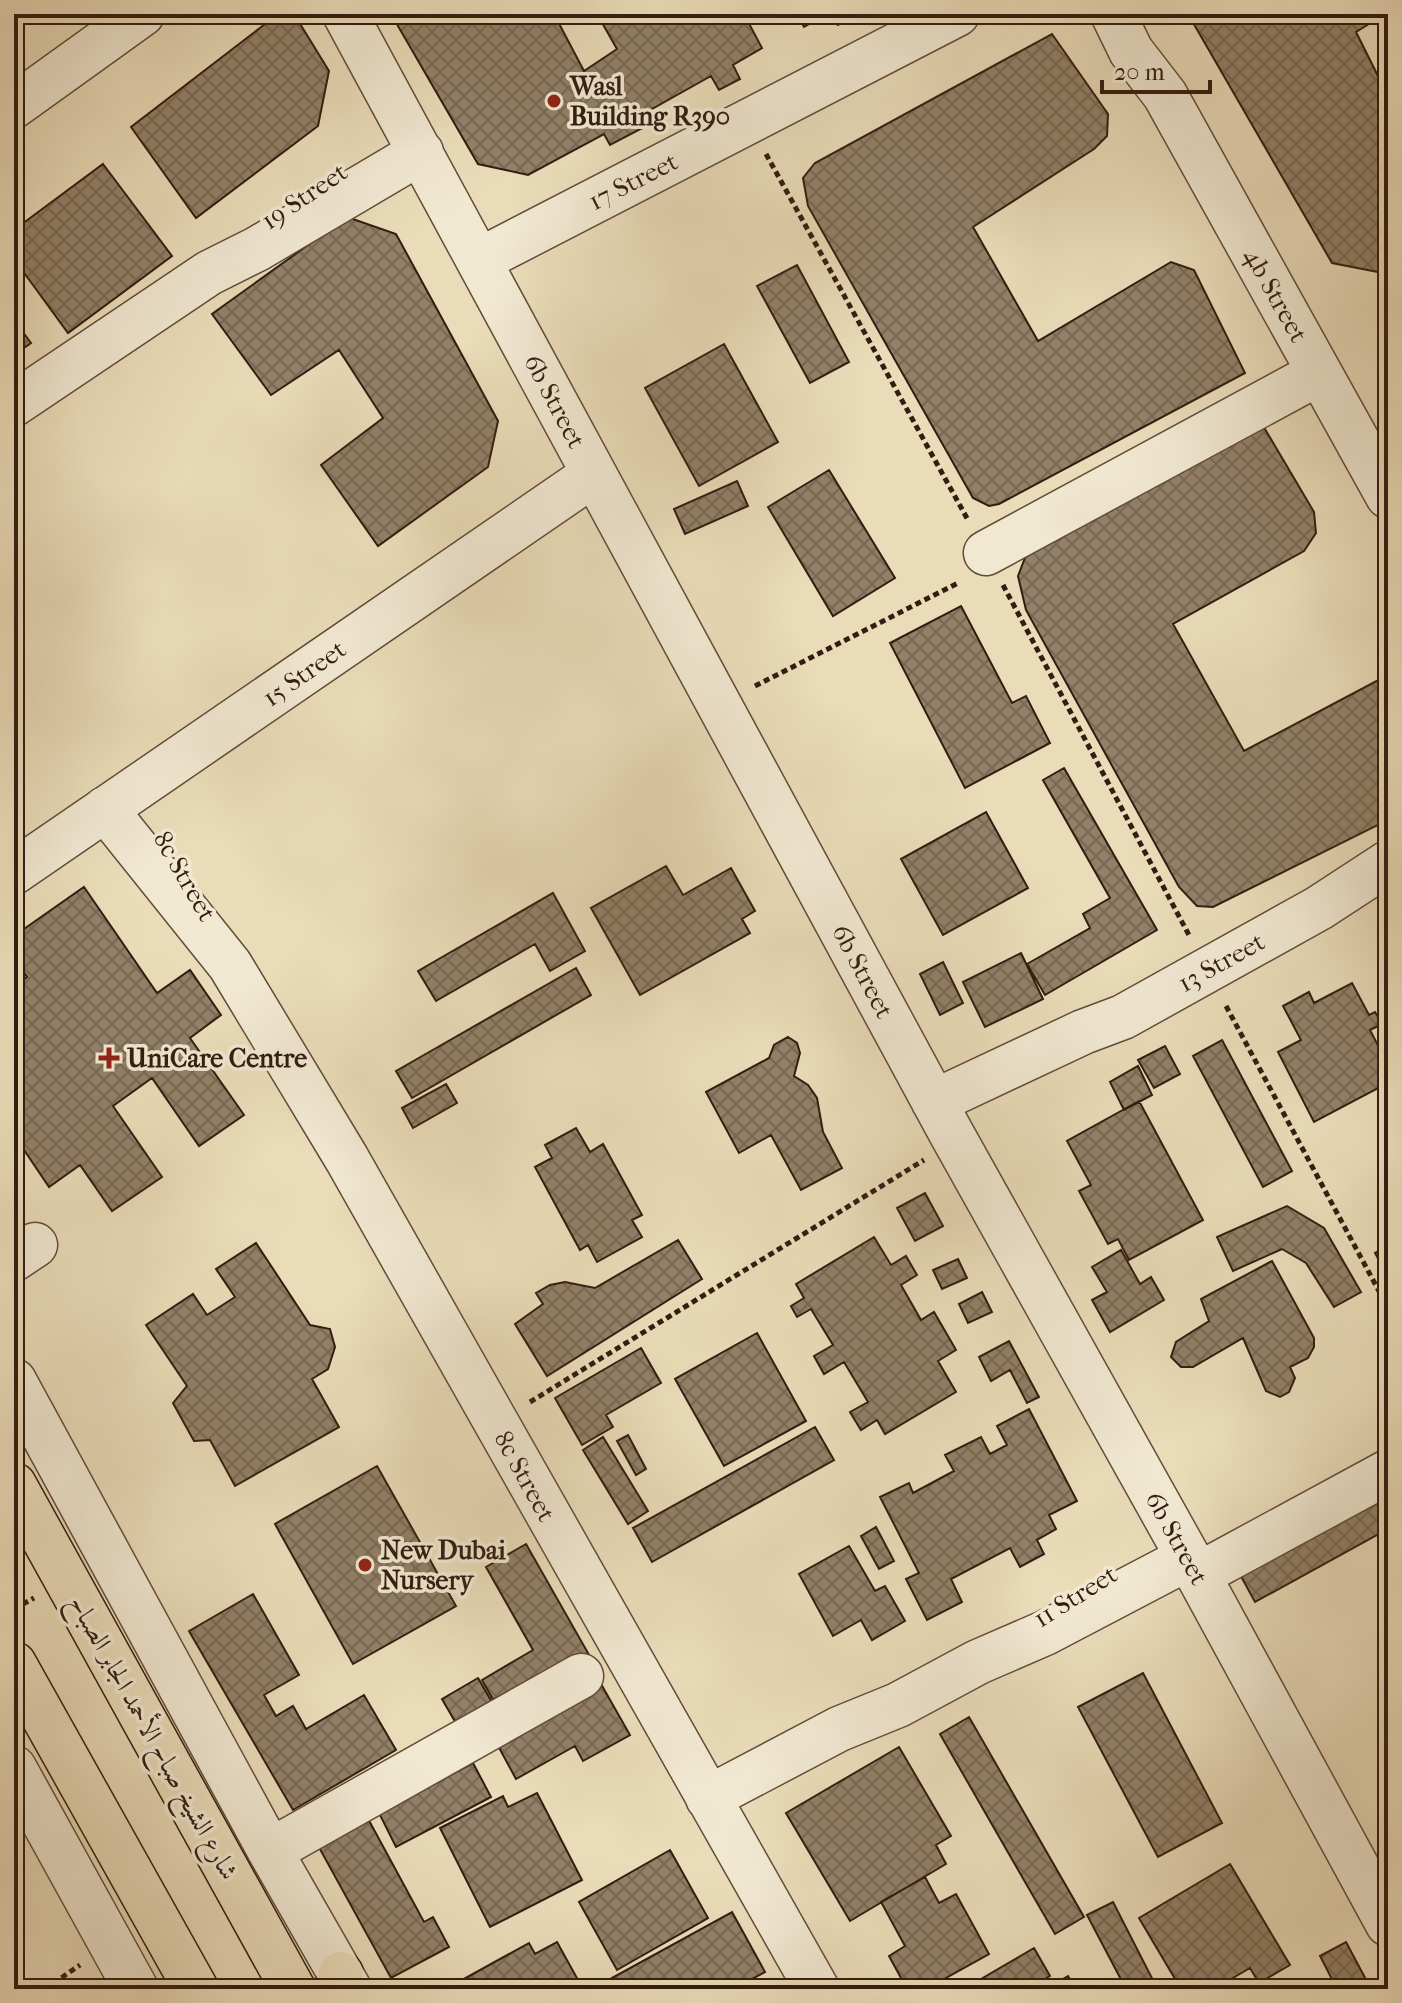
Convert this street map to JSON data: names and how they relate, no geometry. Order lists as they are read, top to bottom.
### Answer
{
  "streets": {
    "main road": ["شارع الشيخ صباح الأحمد الجابر الصباح"],
    "street": [
      "17 Street",
      "19 Street",
      "4b Street",
      "6b Street",
      "15 Street",
      "8c Street",
      "13 Street",
      "11 Street"
    ]
  },
  "crossings": [
    ["17 Street", "6b Street"],
    ["19 Street", "6b Street"],
    ["6b Street", "15 Street"],
    ["6b Street", "13 Street"],
    ["6b Street", "11 Street"],
    ["15 Street", "8c Street"],
    ["8c Street", "11 Street"]
  ],
  "places": {
    "other": ["Wasl Building R390", "New Dubai Nursery"],
    "health": ["UniCare Centre"]
  },
  "scale_bar": "20 m"
}
